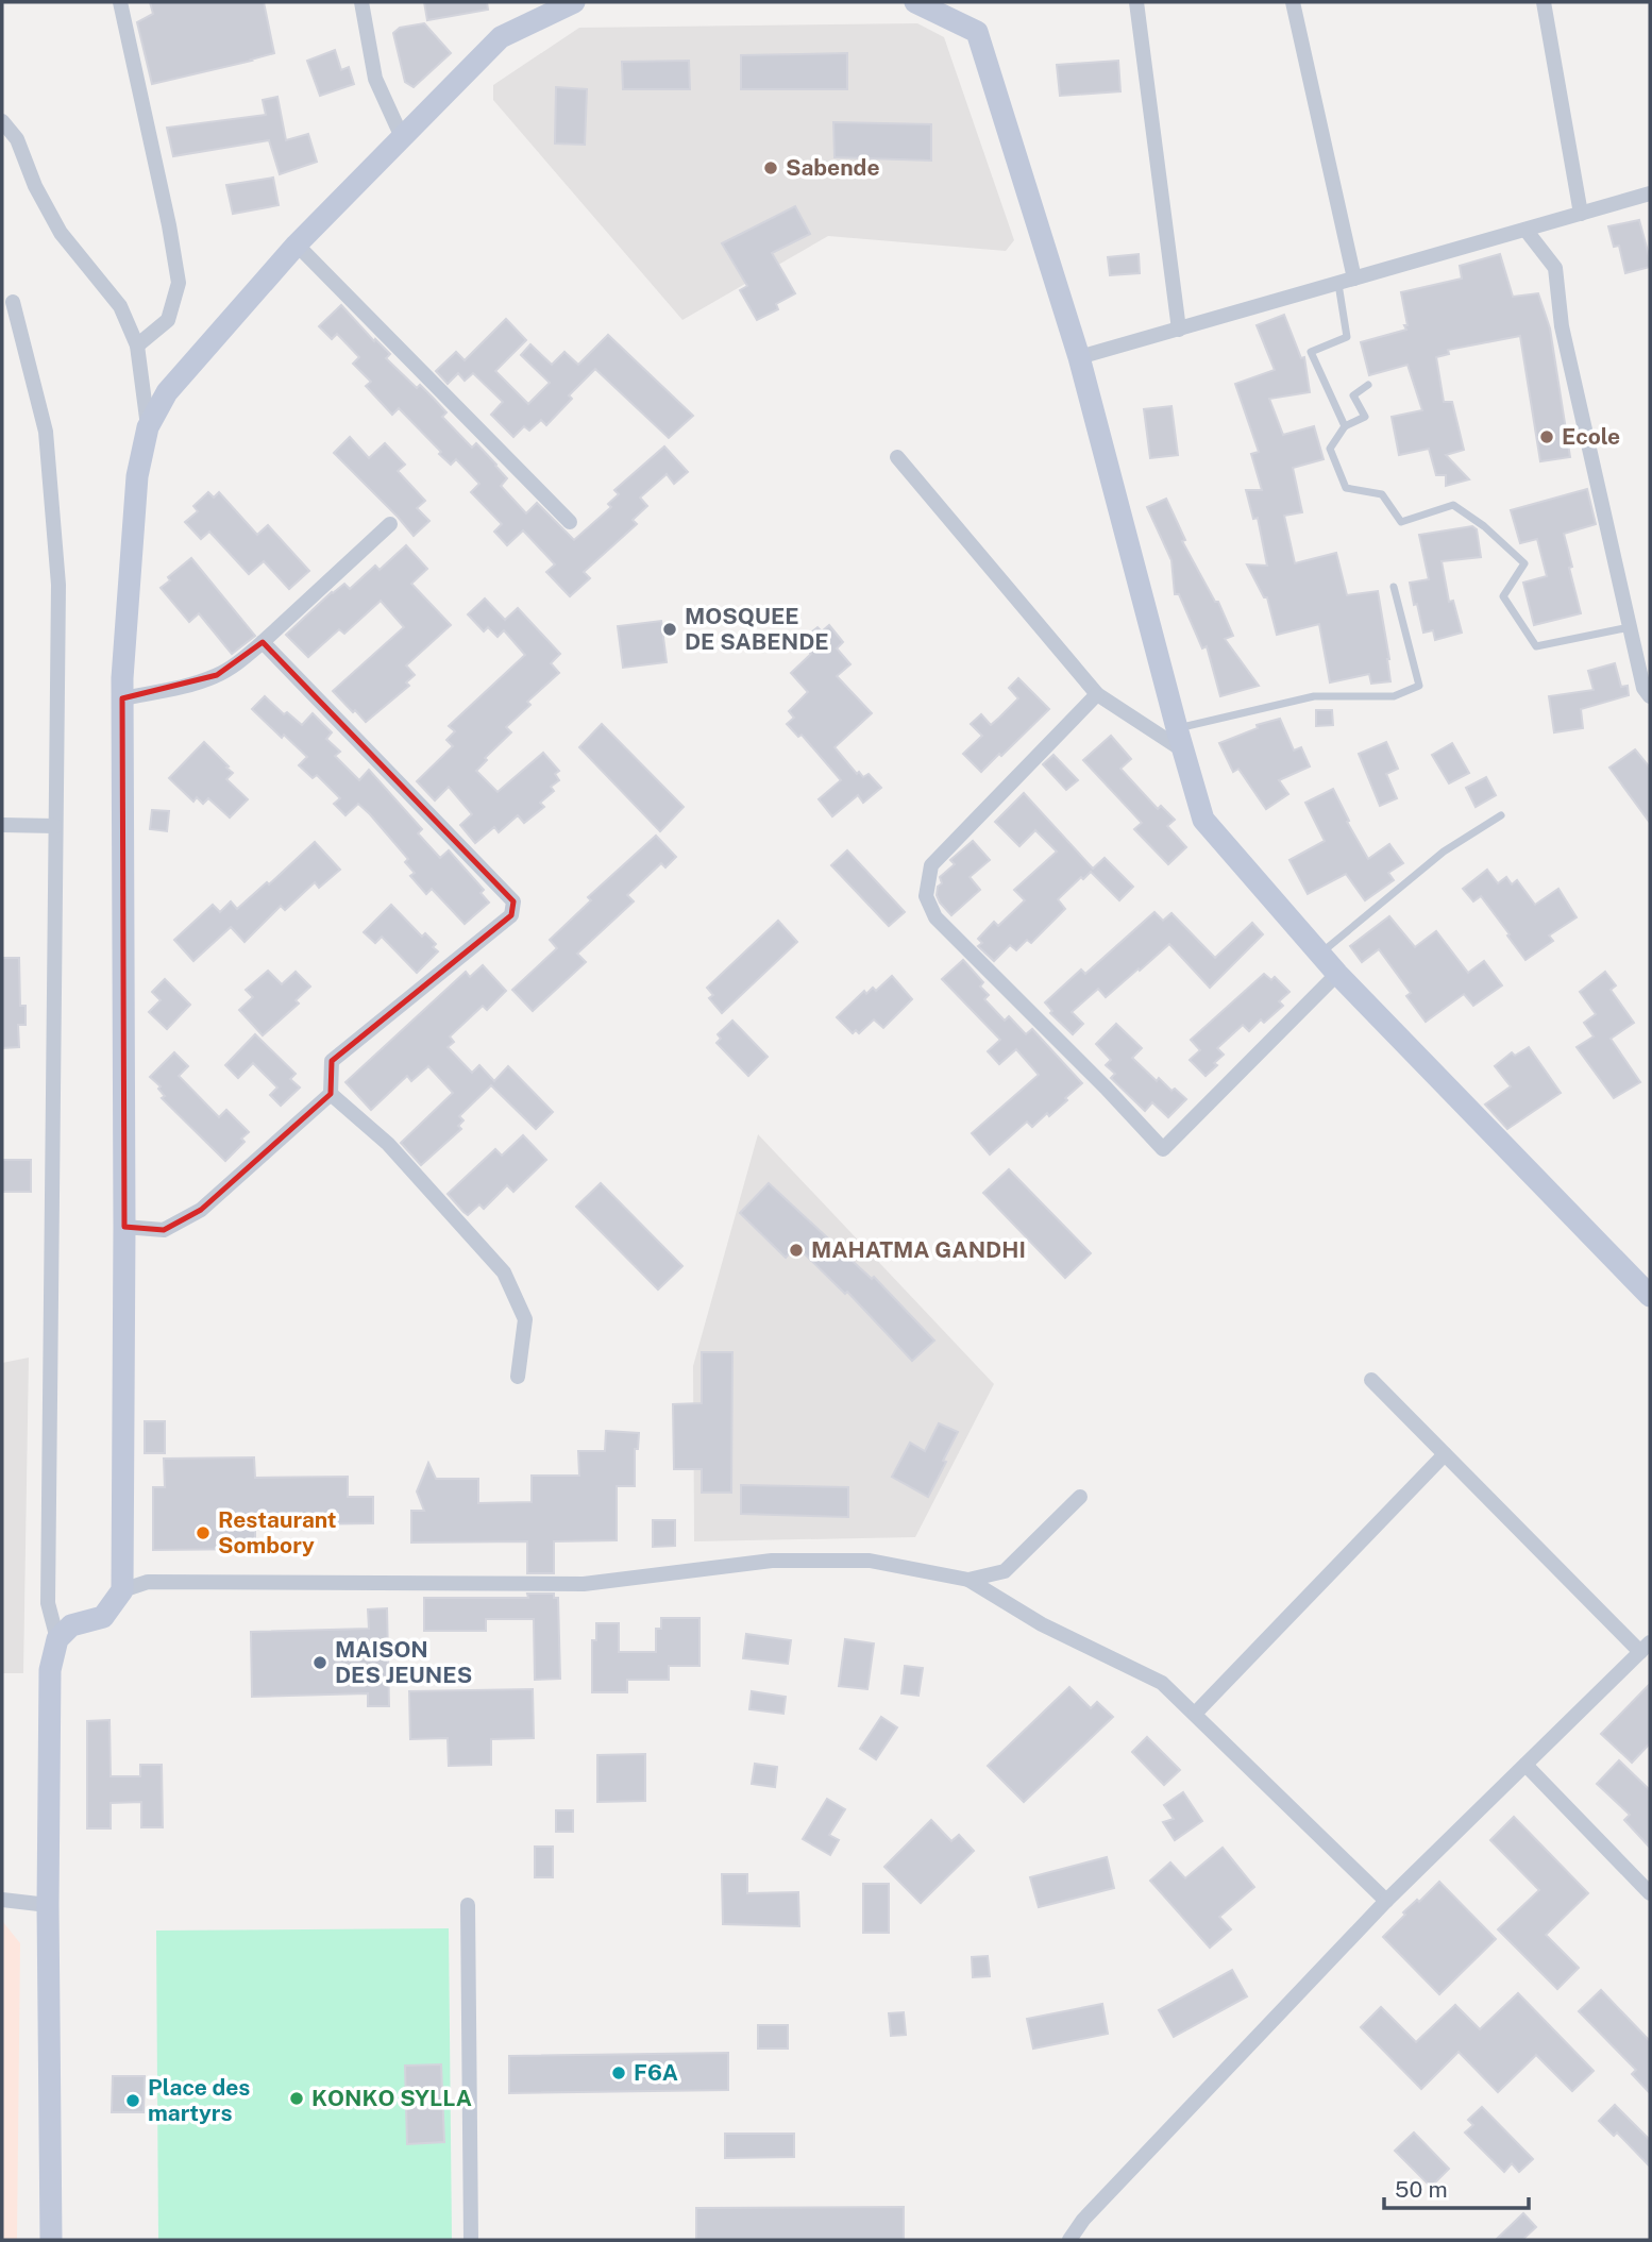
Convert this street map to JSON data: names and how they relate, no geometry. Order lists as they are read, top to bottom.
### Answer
{
  "places": [
    "Sabende",
    "Ecole",
    "MOSQUEE DE SABENDE",
    "MAHATMA GANDHI",
    "Restaurant Sombory",
    "MAISON DES JEUNES",
    "F6A",
    "KONKO SYLLA",
    "Place des martyrs"
  ],
  "scale_bar": "50 m"
}
